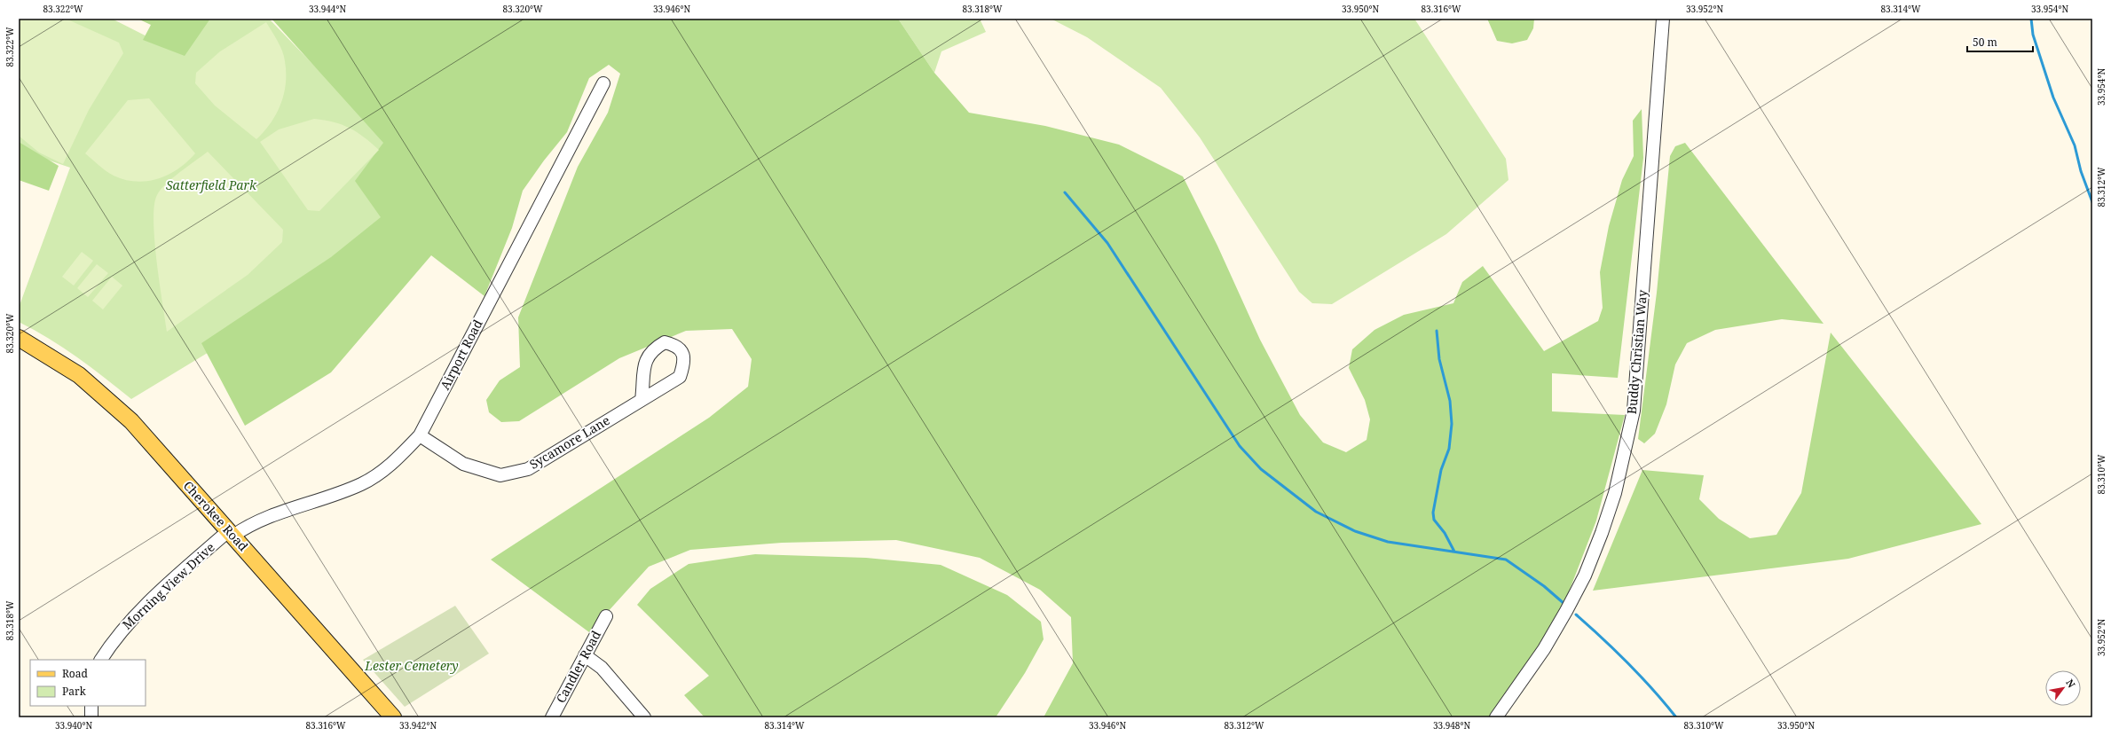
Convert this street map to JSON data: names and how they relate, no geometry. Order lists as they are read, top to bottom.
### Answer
{
  "streets": {
    "main road": ["Cherokee Road"],
    "street": [
      "Buddy Christian Way",
      "Airport Road",
      "Sycamore Lane",
      "Morning View Drive",
      "Candler Road"
    ]
  },
  "crossings": [
    ["Airport Road", "Sycamore Lane"],
    ["Airport Road", "Cherokee Road"],
    ["Airport Road", "Morning View Drive"],
    ["Cherokee Road", "Morning View Drive"]
  ],
  "parks": ["Satterfield Park", "Lester Cemetery"],
  "legend": ["Road", "Park"],
  "scale_bar": "50 m",
  "north": "top right",
  "coordinates": [
    "83.322°W",
    "33.944°N",
    "83.320°W",
    "33.946°N",
    "83.318°W",
    "33.950°N",
    "83.316°W",
    "33.952°N",
    "83.314°W",
    "33.954°N",
    "83.312°W",
    "83.310°W",
    "33.940°N",
    "33.942°N",
    "33.948°N"
  ]
}
